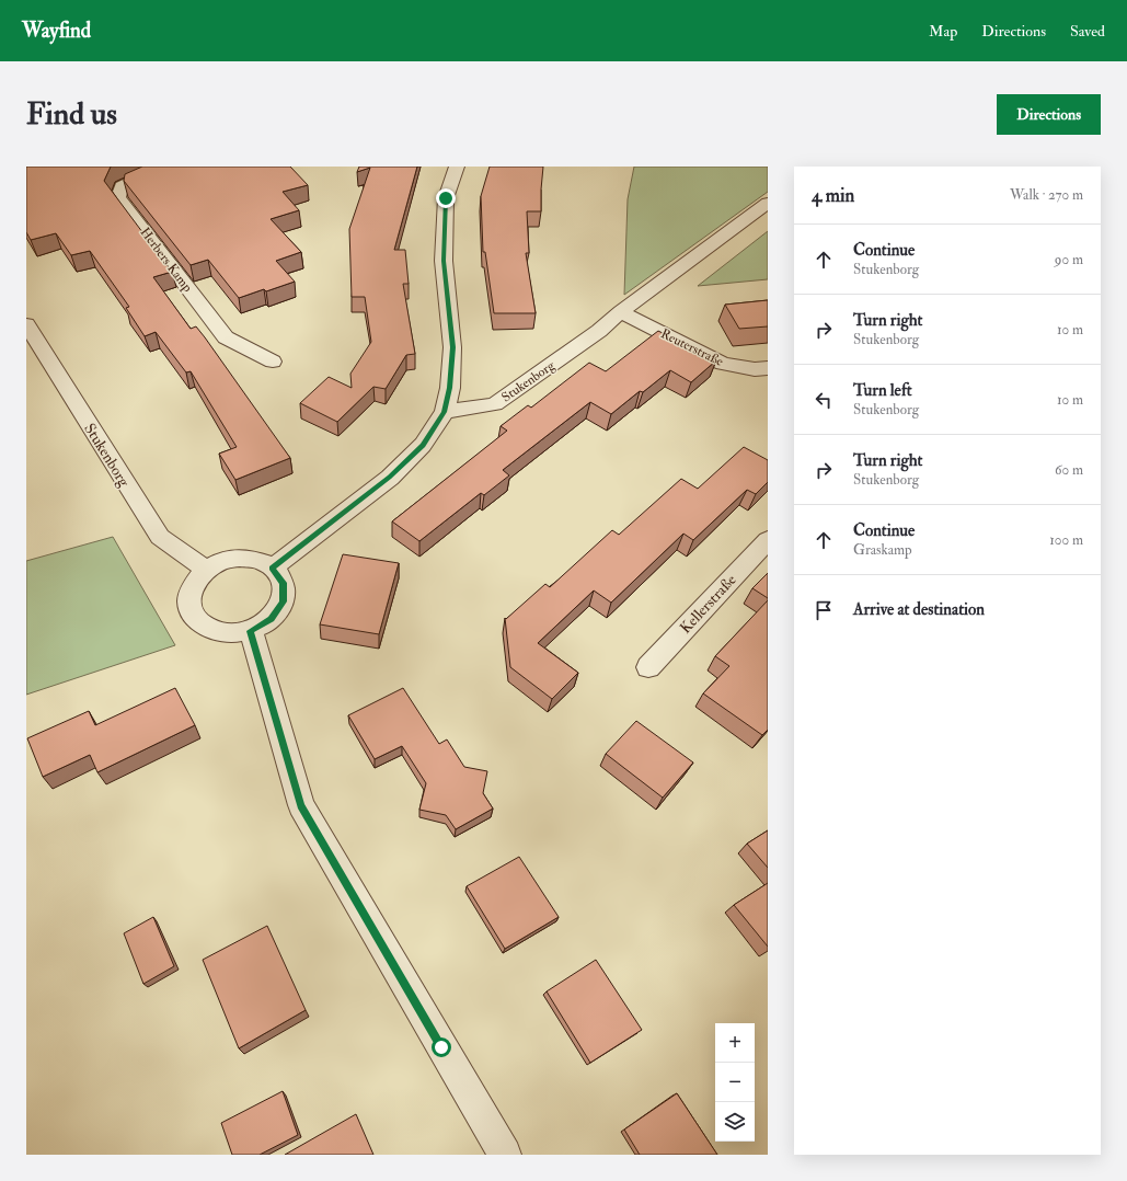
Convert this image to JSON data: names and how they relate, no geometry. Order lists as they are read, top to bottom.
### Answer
{
  "streets": {
    "street": [
      "Herbers Kamp",
      "Reuterstraße",
      "Stukenborg",
      "Kellerstraße"
    ]
  },
  "crossings": [
    ["Reuterstraße", "Stukenborg"]
  ],
  "page": {
    "header": "Wayfind",
    "nav": ["Map", "Directions", "Saved"],
    "buttons": "Directions",
    "title": "Find us",
    "heading": ["4 min", "Walk · 270 m"],
    "list": [
      ["Continue", "Stukenborg", "90 m"],
      ["Turn right", "Stukenborg", "10 m"],
      ["Turn left", "Stukenborg", "10 m"],
      ["Turn right", "Stukenborg", "60 m"],
      ["Continue", "Graskamp", "100 m"],
      "Arrive at destination"
    ],
    "map_buttons": ["+", "−"]
  }
}
